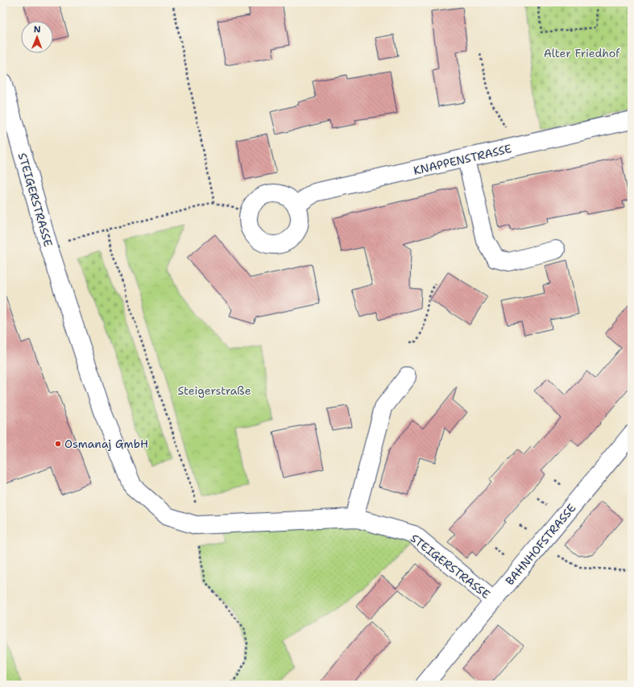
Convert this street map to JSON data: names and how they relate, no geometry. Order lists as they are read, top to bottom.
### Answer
{
  "streets": {
    "street": ["KNAPPENSTRASSE", "STEIGERSTRASSE", "BAHNHOFSTRASSE"]
  },
  "crossings": [
    ["STEIGERSTRASSE", "BAHNHOFSTRASSE"]
  ],
  "parks": ["Alter Friedhof", "Steigerstraße"],
  "places": ["Osmanaj GmbH"],
  "north": "top"
}
